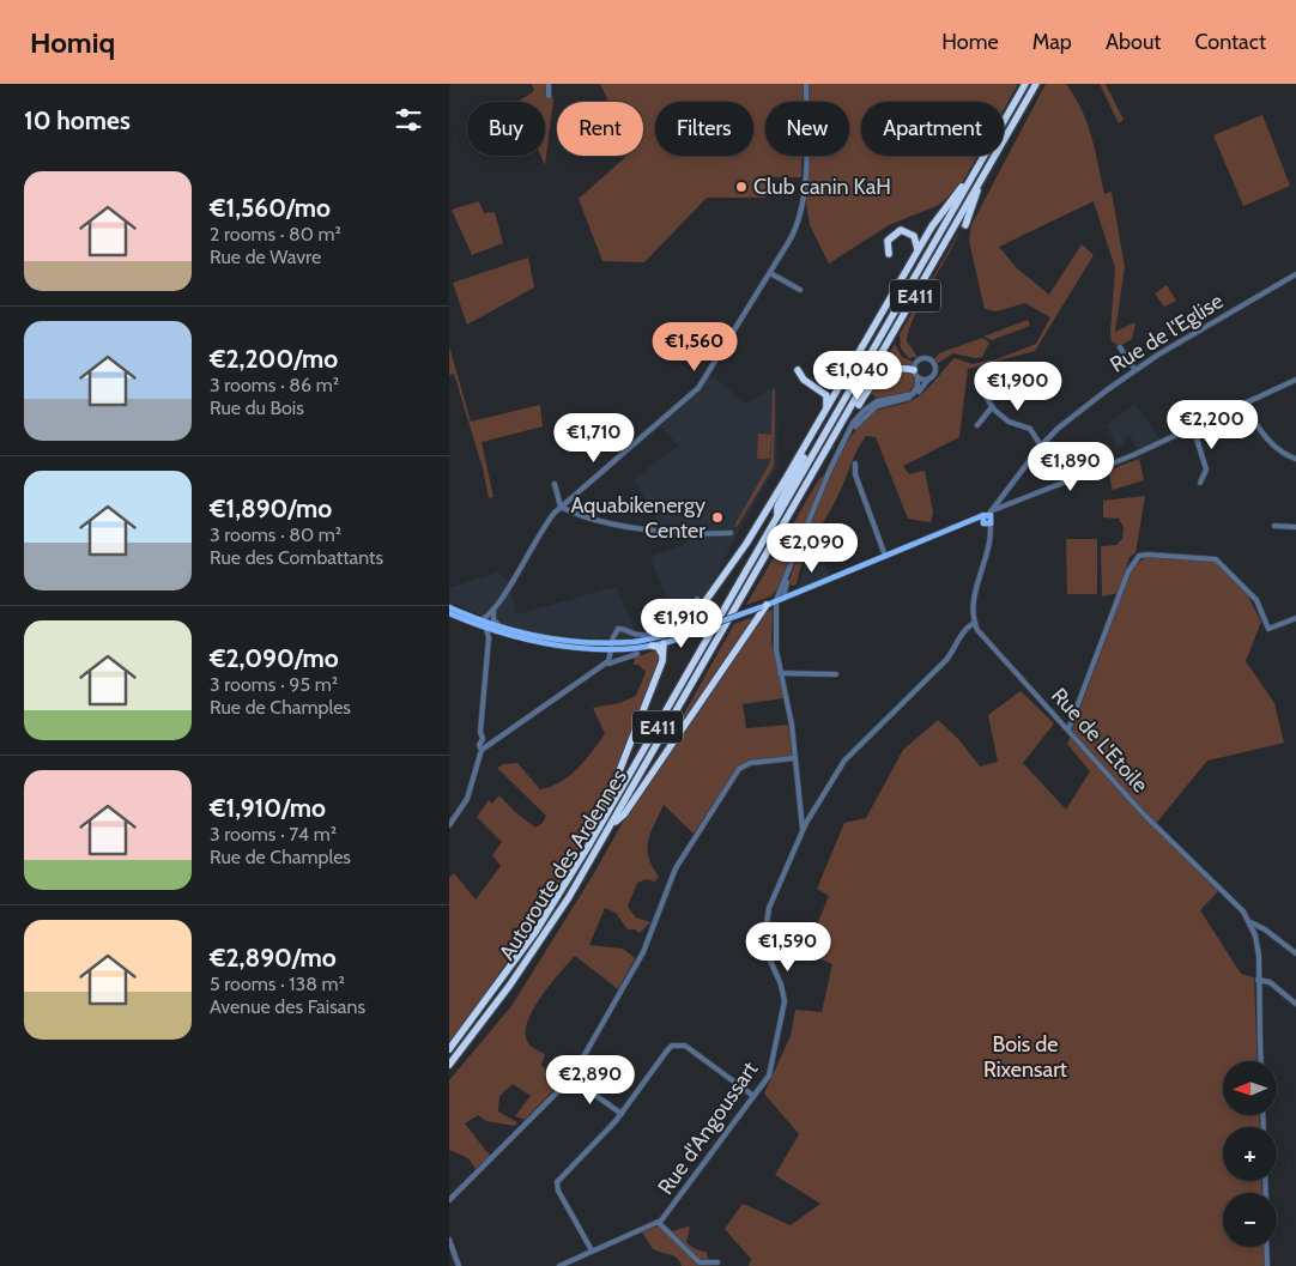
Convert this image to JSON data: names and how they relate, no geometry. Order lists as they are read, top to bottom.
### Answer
{
  "streets": {
    "highway": ["E411", "Autoroute des Ardennes"],
    "street": ["Rue de l'Eglise", "Rue de L'Etoile", "Rue d'Angoussart"]
  },
  "crossings": [
    ["Rue de L'Etoile", "Rue d'Angoussart"]
  ],
  "parks": ["Bois de Rixensart"],
  "places": ["Club canin KaH", "Aquabikenergy Center"],
  "north": "left",
  "page": {
    "header": "Homiq",
    "nav": [
      "Home",
      "Map",
      "About",
      "Contact"
    ],
    "heading": "10 homes",
    "chip": [
      "Buy",
      "Rent",
      "Filters",
      "New",
      "Apartment"
    ],
    "list": [
      {
        "name": "€1,560/mo",
        "note": "2 rooms · 80 m² · Rue de Wavre"
      },
      {
        "name": "€2,200/mo",
        "note": "3 rooms · 86 m² · Rue du Bois"
      },
      {
        "name": "€1,890/mo",
        "note": "3 rooms · 80 m² · Rue des Combattants"
      },
      {
        "name": "€2,090/mo",
        "note": "3 rooms · 95 m² · Rue de Champles"
      },
      {
        "name": "€1,910/mo",
        "note": "3 rooms · 74 m² · Rue de Champles"
      },
      {
        "name": "€2,890/mo",
        "note": "5 rooms · 138 m² · Avenue des Faisans"
      }
    ],
    "price": [
      "€1,560",
      "€1,040",
      "€1,900",
      "€2,200",
      "€1,710",
      "€1,890",
      "€2,090",
      "€1,910",
      "€1,590",
      "€2,890"
    ],
    "map_buttons": ["+", "−"]
  }
}
